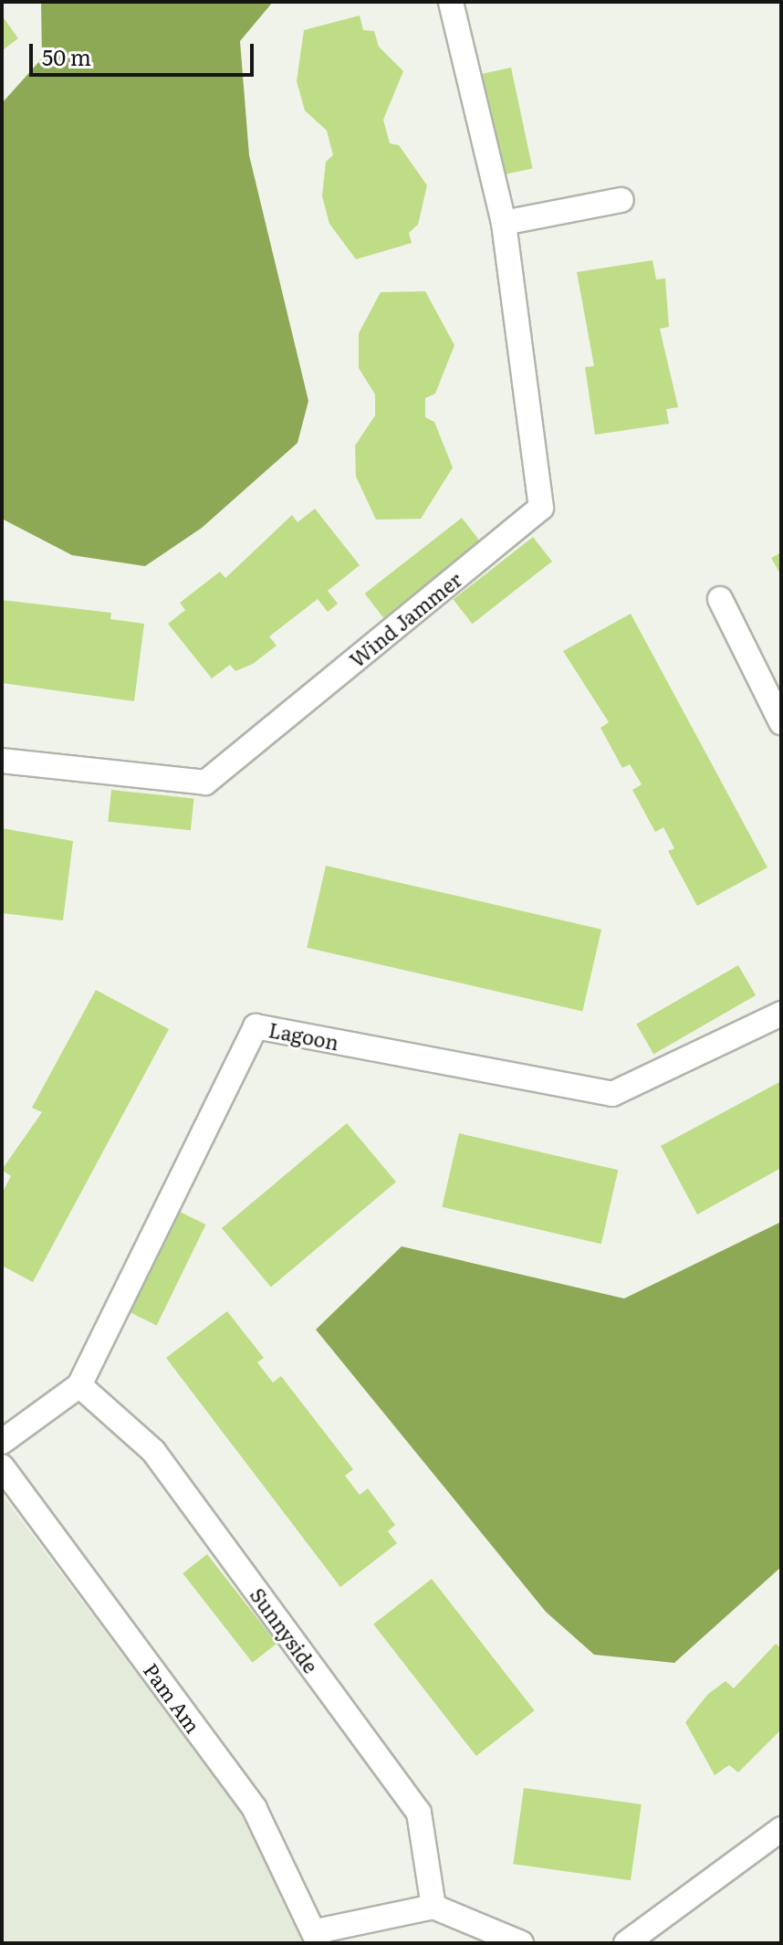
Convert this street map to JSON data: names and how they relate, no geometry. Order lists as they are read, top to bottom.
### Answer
{
  "streets": {
    "street": [
      "Wind Jammer",
      "Lagoon",
      "Sunnyside",
      "Pam Am"
    ]
  },
  "crossings": [
    ["Lagoon", "Sunnyside"]
  ],
  "scale_bar": "50 m"
}
